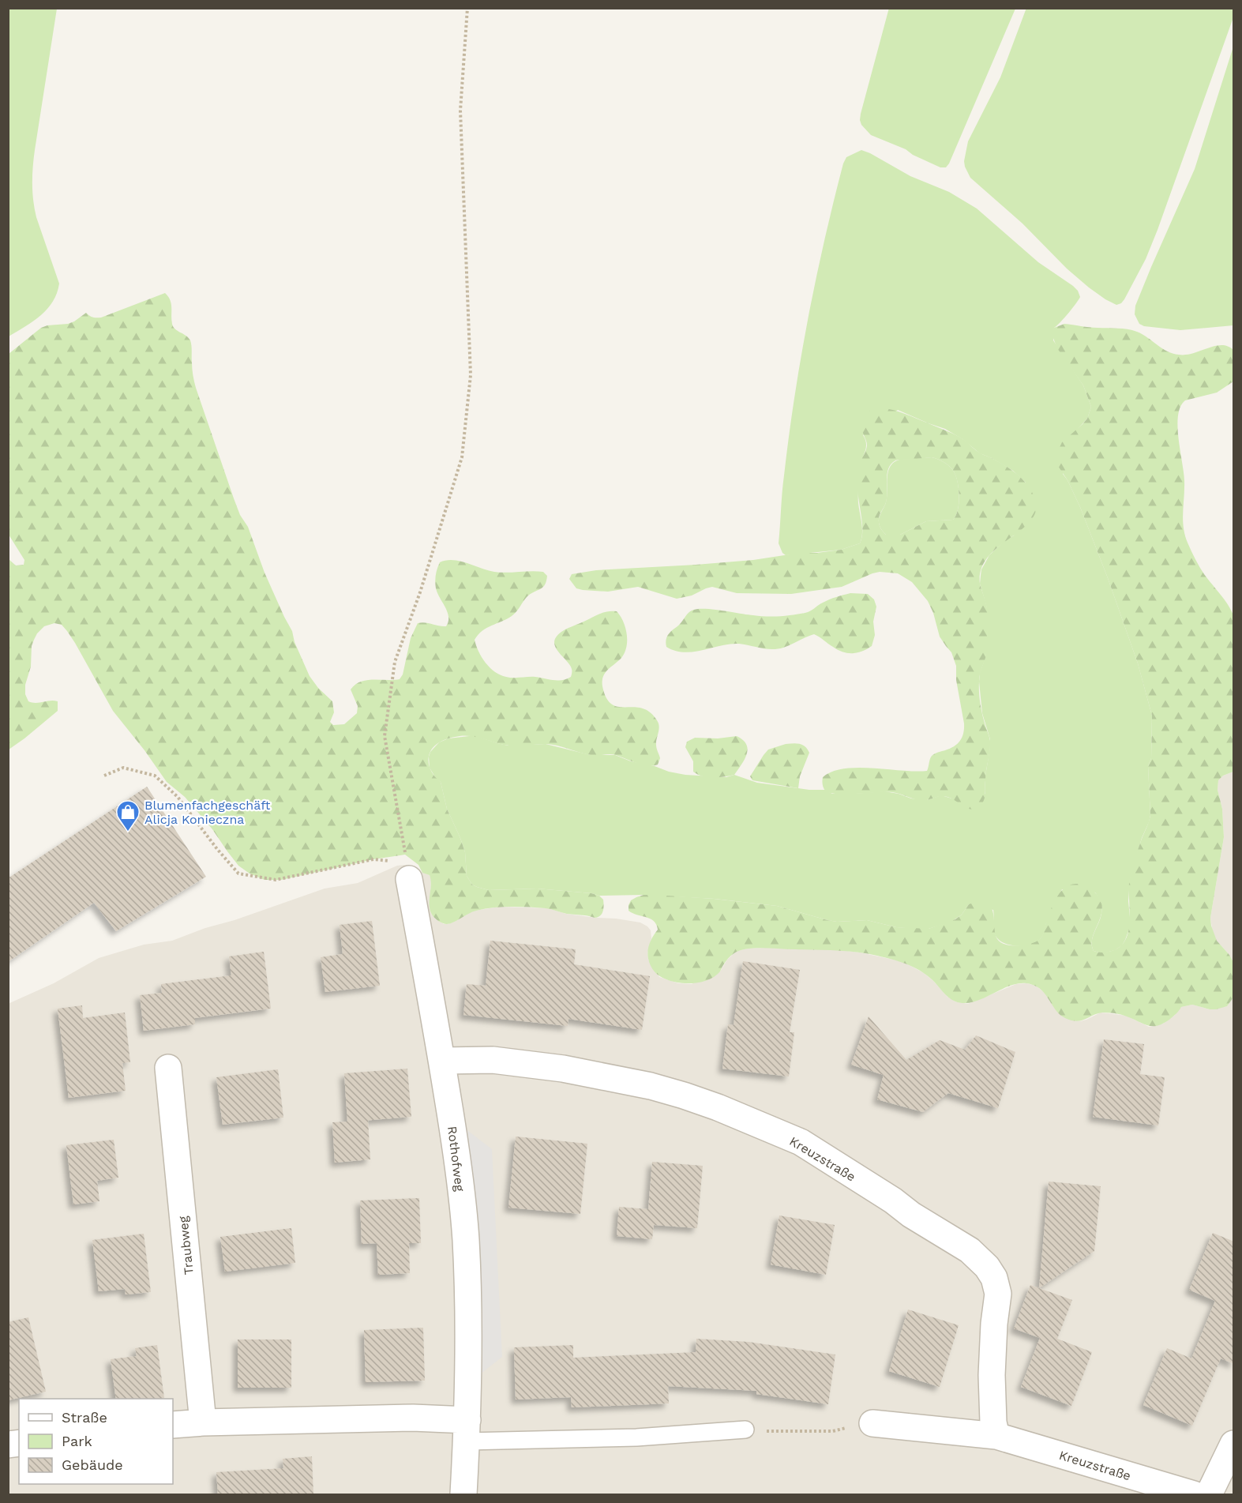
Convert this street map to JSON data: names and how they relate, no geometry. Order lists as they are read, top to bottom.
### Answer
{
  "streets": {
    "street": ["Rothofweg", "Kreuzstraße", "Traubweg"]
  },
  "crossings": [
    ["Rothofweg", "Kreuzstraße"]
  ],
  "places": {
    "shop": ["Blumenfachgeschäft Alicja Konieczna"]
  },
  "legend": ["Straße", "Park", "Gebäude"]
}
